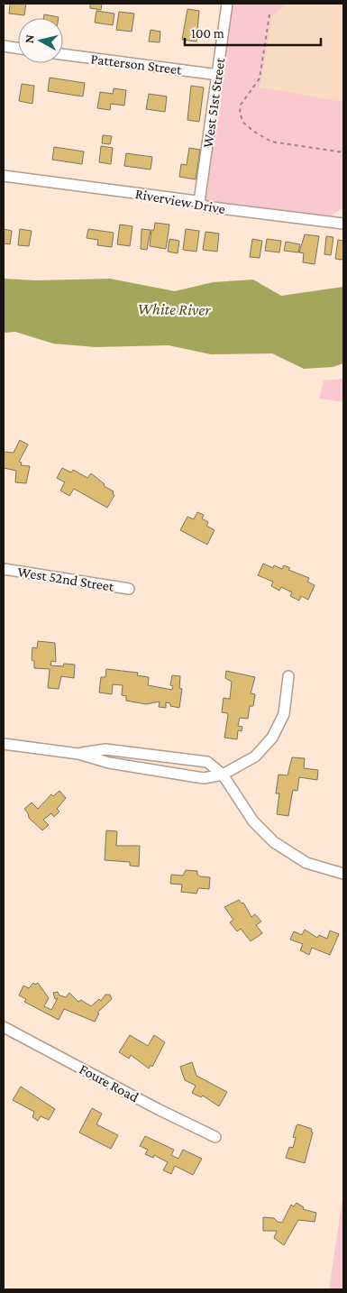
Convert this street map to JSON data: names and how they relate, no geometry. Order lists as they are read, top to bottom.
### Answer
{
  "streets": {
    "street": [
      "Patterson Street",
      "West 51st Street",
      "Riverview Drive",
      "West 52nd Street",
      "Foure Road"
    ]
  },
  "crossings": [
    ["Patterson Street", "West 51st Street"],
    ["West 51st Street", "Riverview Drive"]
  ],
  "water": ["White River"],
  "scale_bar": "100 m",
  "north": "left"
}
